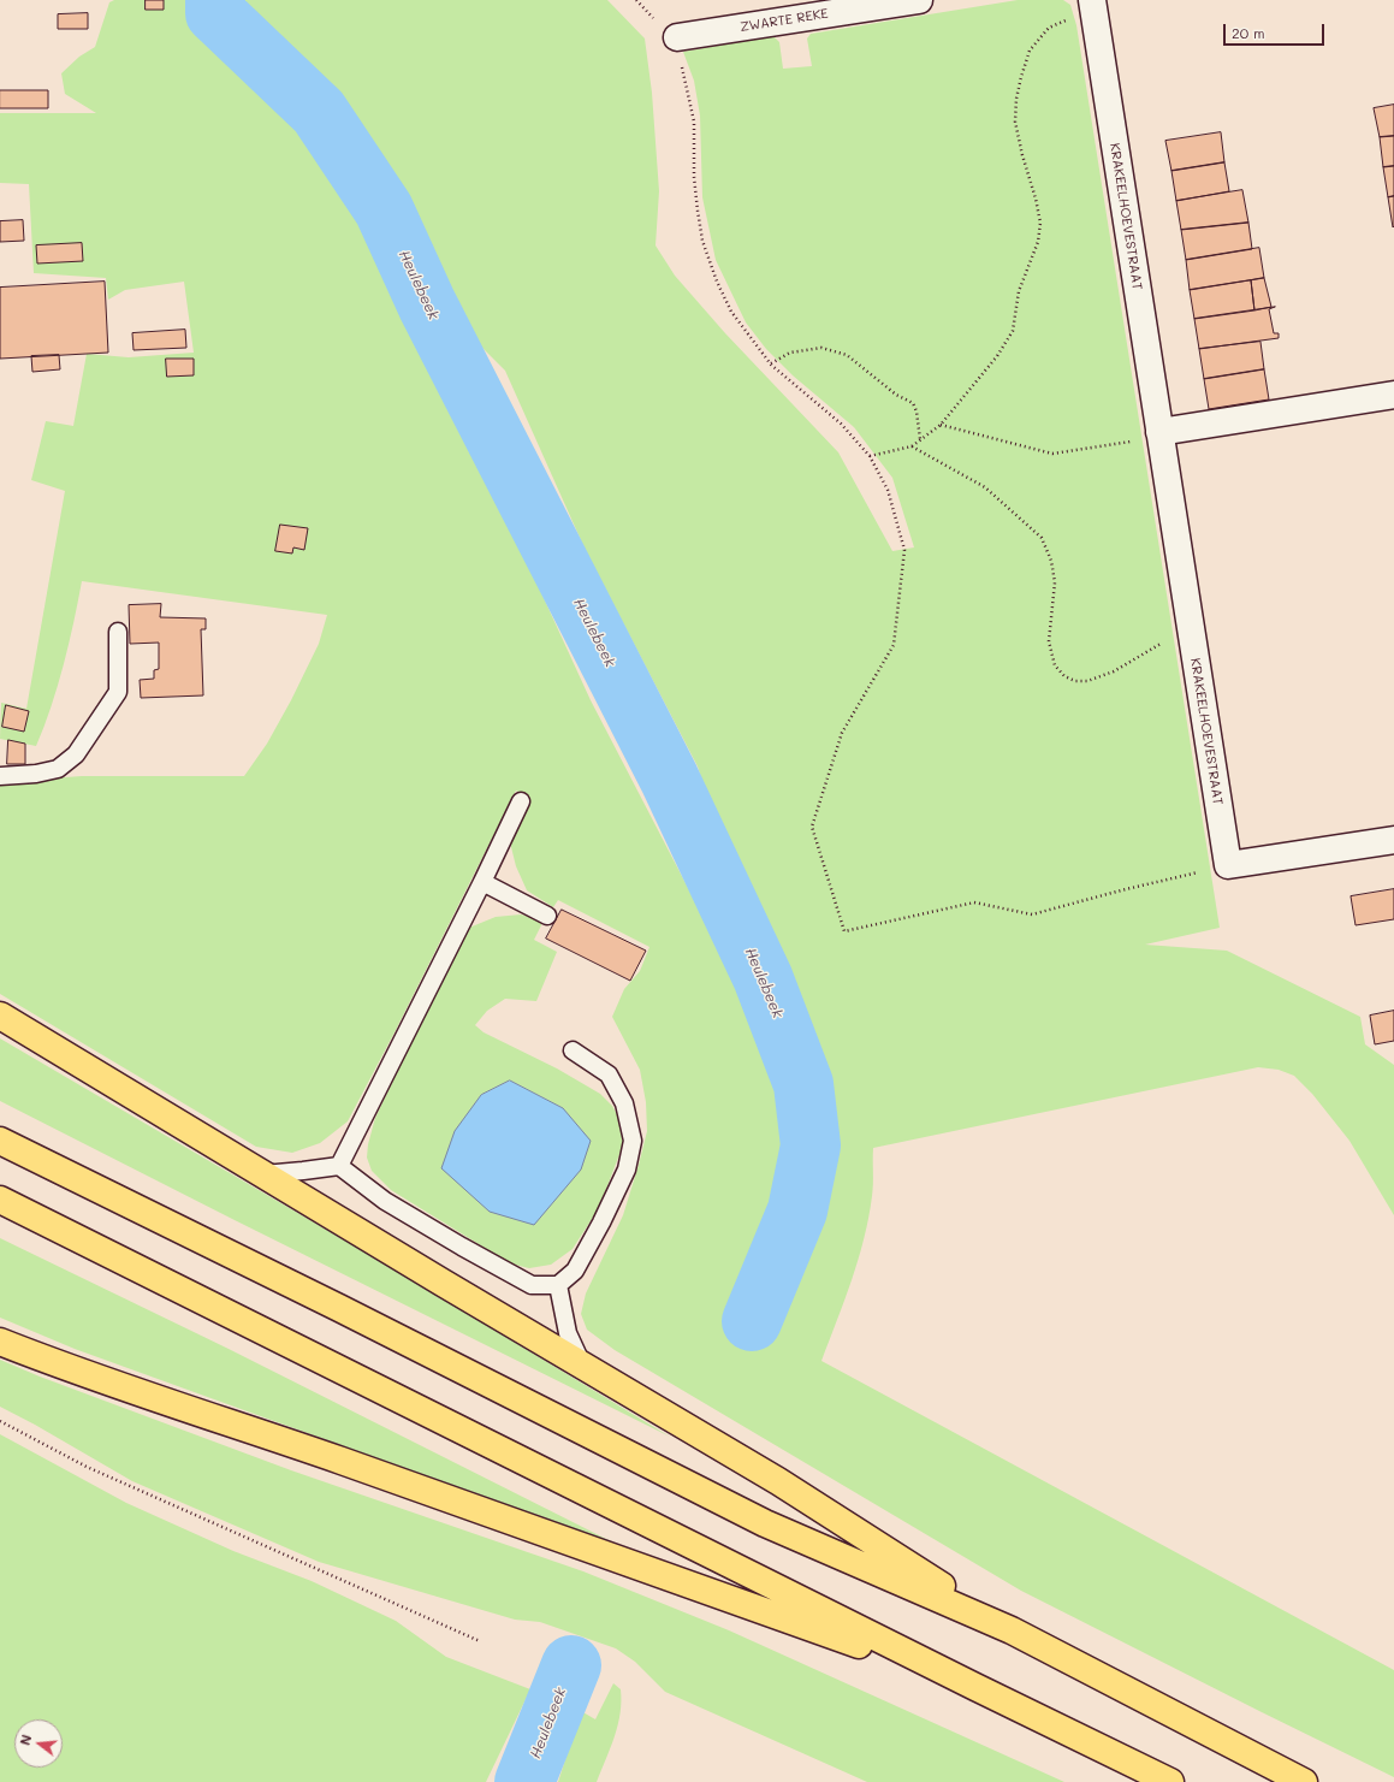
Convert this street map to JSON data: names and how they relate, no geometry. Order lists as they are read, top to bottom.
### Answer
{
  "streets": {
    "street": ["ZWARTE REKE", "KRAKEELHOEVESTRAAT"]
  },
  "water": ["Heulebeek"],
  "scale_bar": "20 m",
  "north": "left"
}
